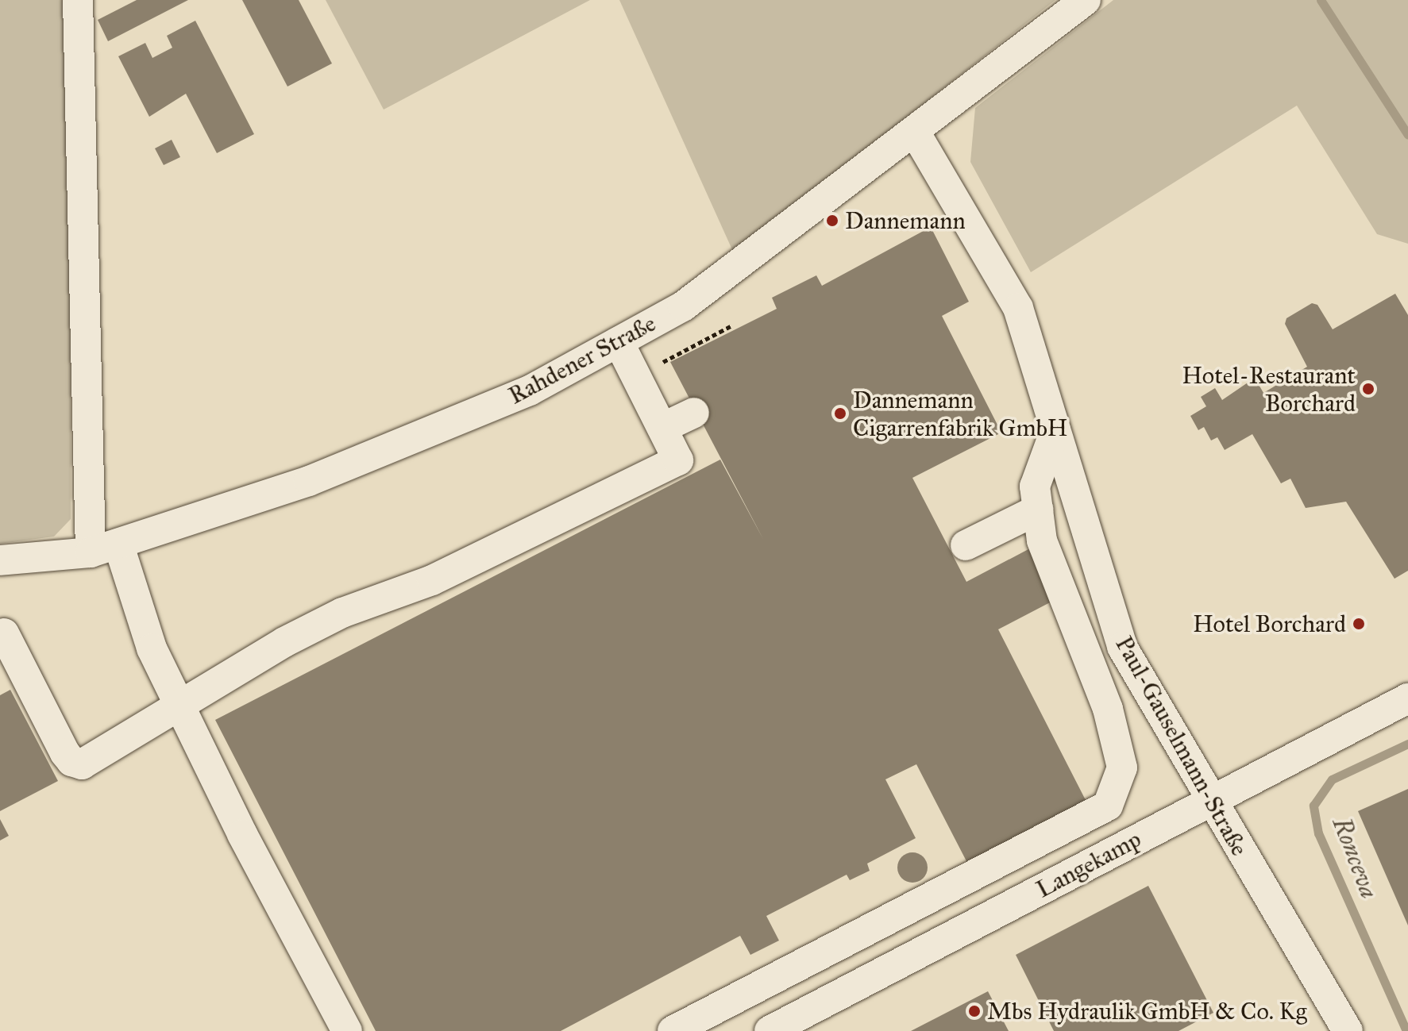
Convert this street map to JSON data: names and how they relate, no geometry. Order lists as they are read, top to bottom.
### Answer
{
  "streets": {
    "street": ["Rahdener Straße", "Paul-Gauselmann-Straße", "Langekamp"]
  },
  "crossings": [
    ["Rahdener Straße", "Paul-Gauselmann-Straße"],
    ["Paul-Gauselmann-Straße", "Langekamp"]
  ],
  "water": ["Ronceva"],
  "places": [
    "Dannemann",
    "Hotel-Restaurant Borchard",
    "Dannemann Cigarrenfabrik GmbH",
    "Hotel Borchard",
    "Mbs Hydraulik GmbH & Co. Kg"
  ]
}
